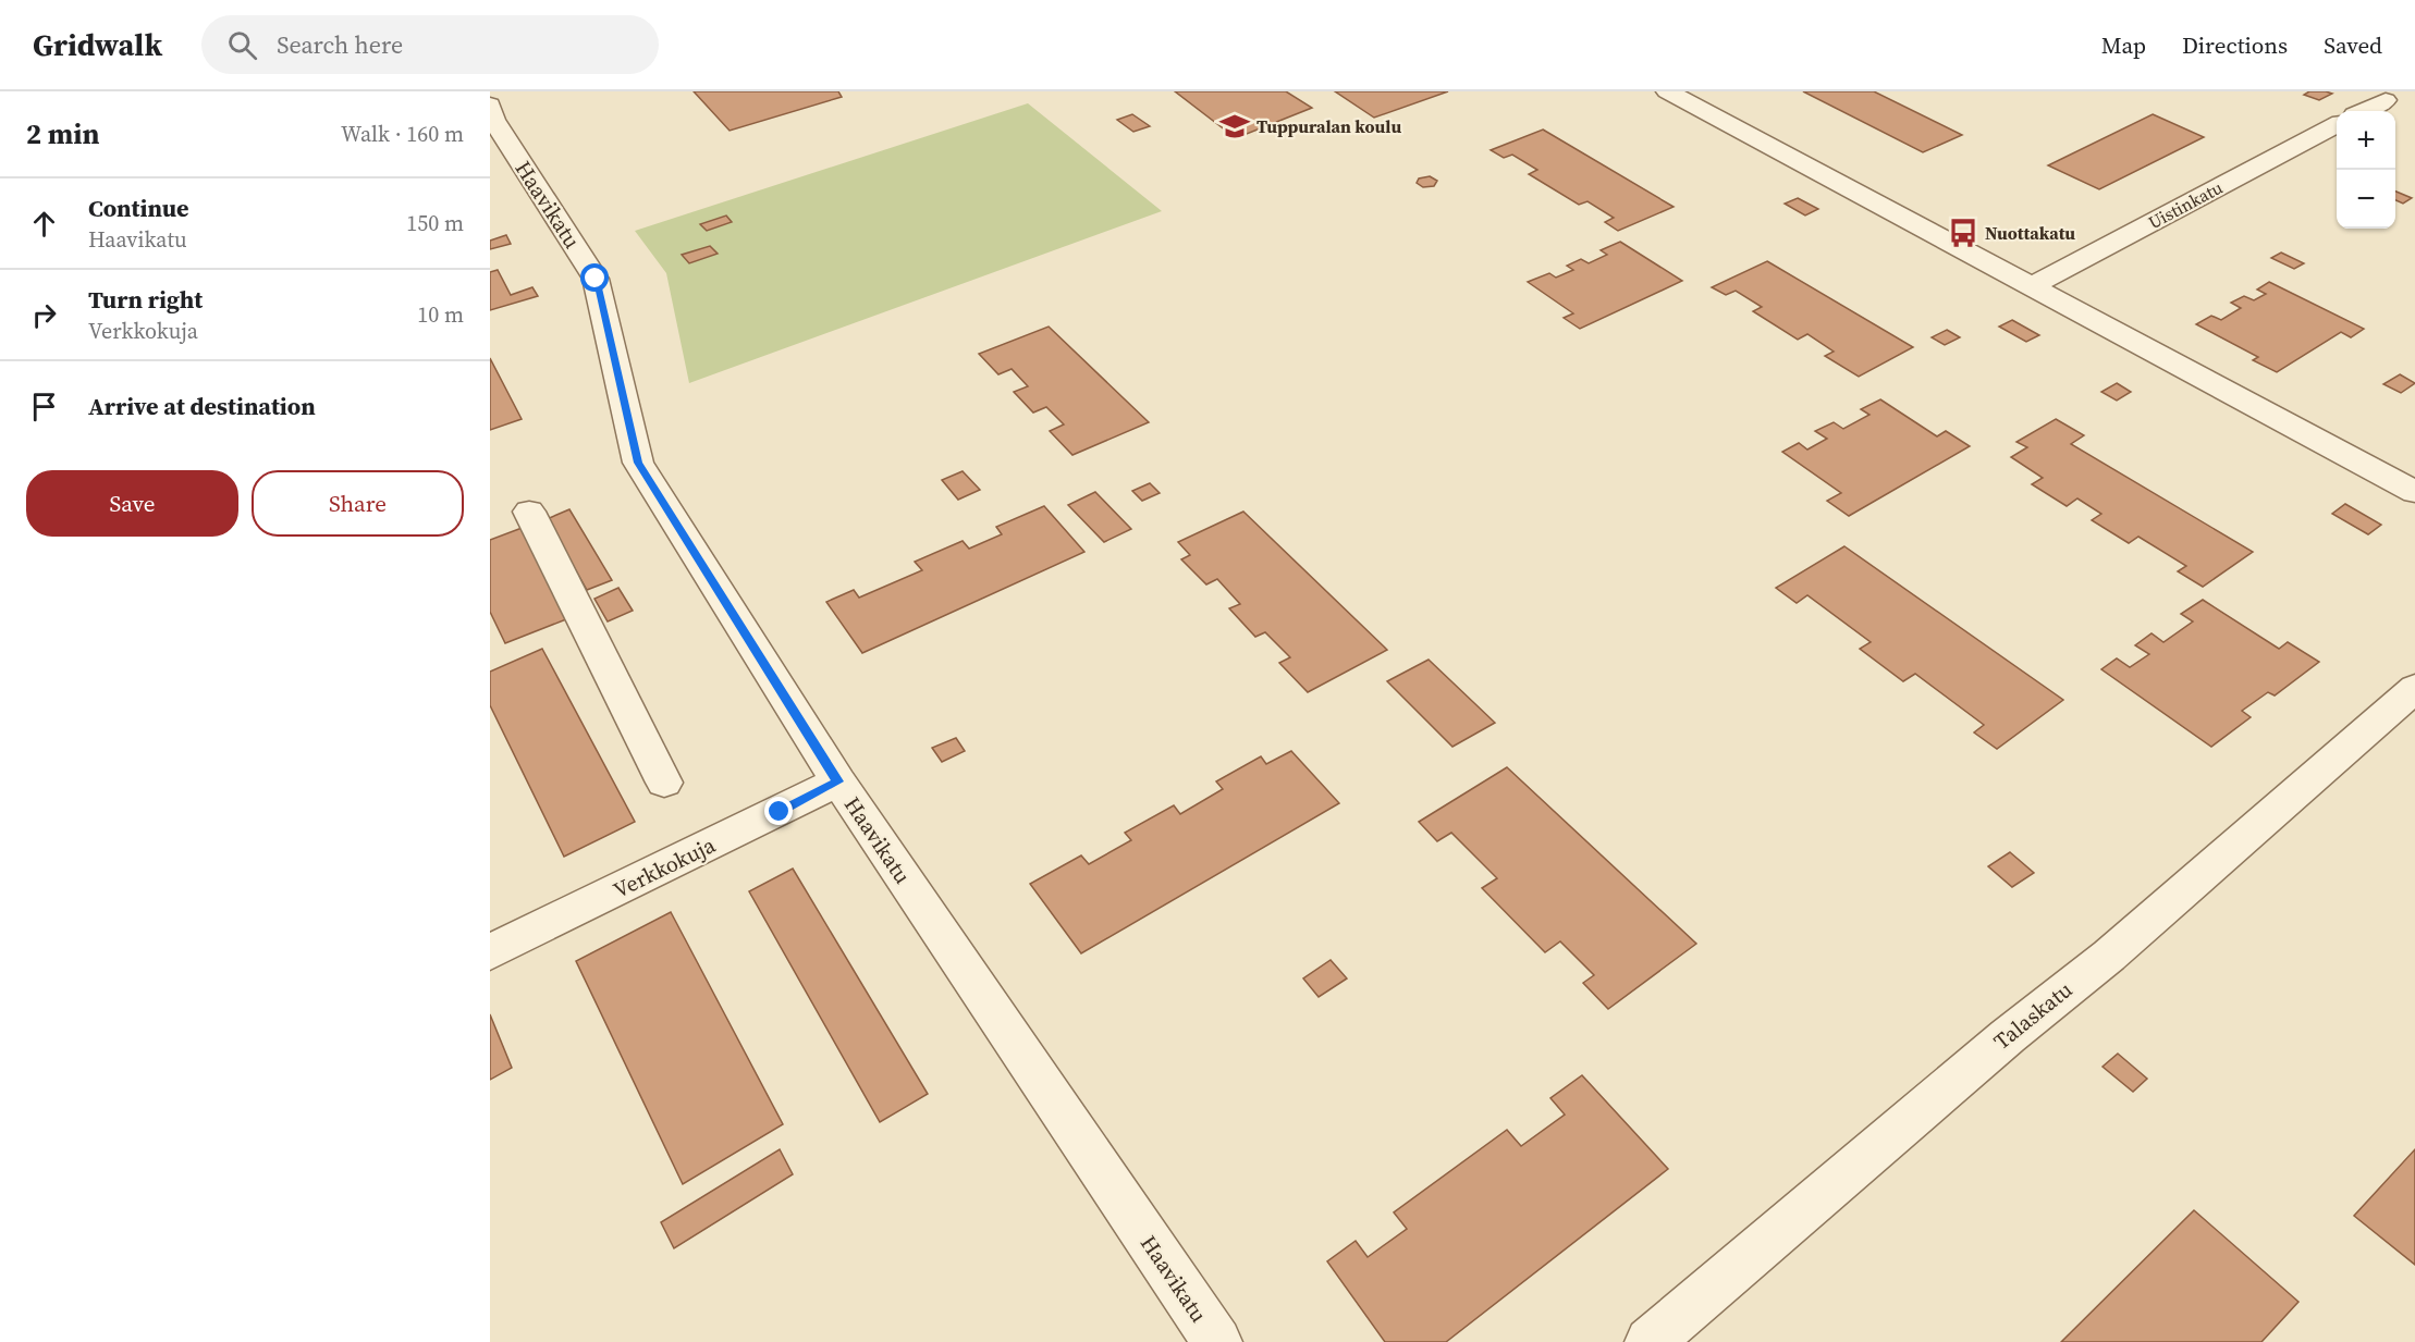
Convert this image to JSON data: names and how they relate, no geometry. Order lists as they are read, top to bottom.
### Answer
{
  "streets": {
    "street": [
      "Haavikatu",
      "Uistinkatu",
      "Verkkokuja",
      "Talaskatu"
    ]
  },
  "crossings": [
    ["Haavikatu", "Verkkokuja"]
  ],
  "places": {
    "school or university": ["Tuppuralan koulu"],
    "bus stop": ["Nuottakatu"]
  },
  "page": {
    "header": "Gridwalk",
    "search": "Search here",
    "nav": ["Map", "Directions", "Saved"],
    "heading": ["2 min", "Walk · 160 m"],
    "map_buttons": ["+", "−"],
    "list": [
      ["Continue", "Haavikatu", "150 m"],
      ["Turn right", "Verkkokuja", "10 m"],
      "Arrive at destination"
    ],
    "buttons": ["Save", "Share"]
  }
}
